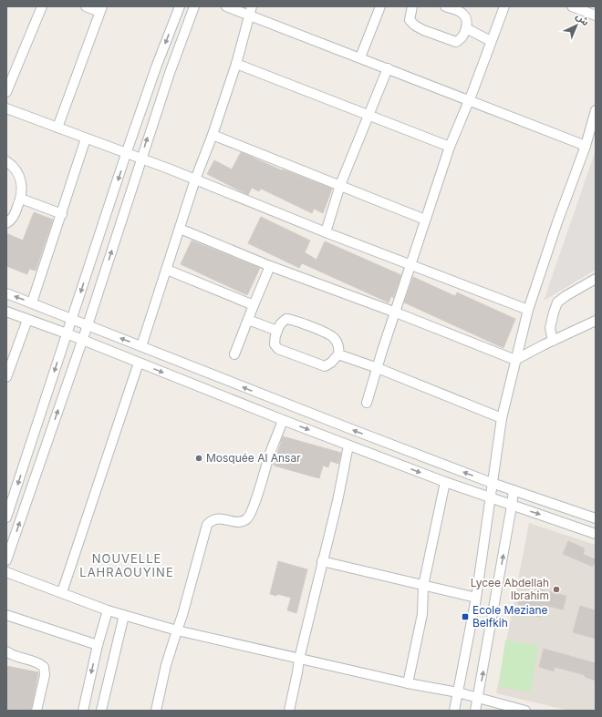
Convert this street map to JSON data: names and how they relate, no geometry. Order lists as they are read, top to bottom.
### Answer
{
  "districts": ["NOUVELLE LAHRAOUYINE"],
  "places": {
    "other": ["Mosquée Al Ansar", "Lycee Abdellah Ibrahim"],
    "transit": ["Ecole Meziane Belfkih"]
  },
  "north": "top right"
}
